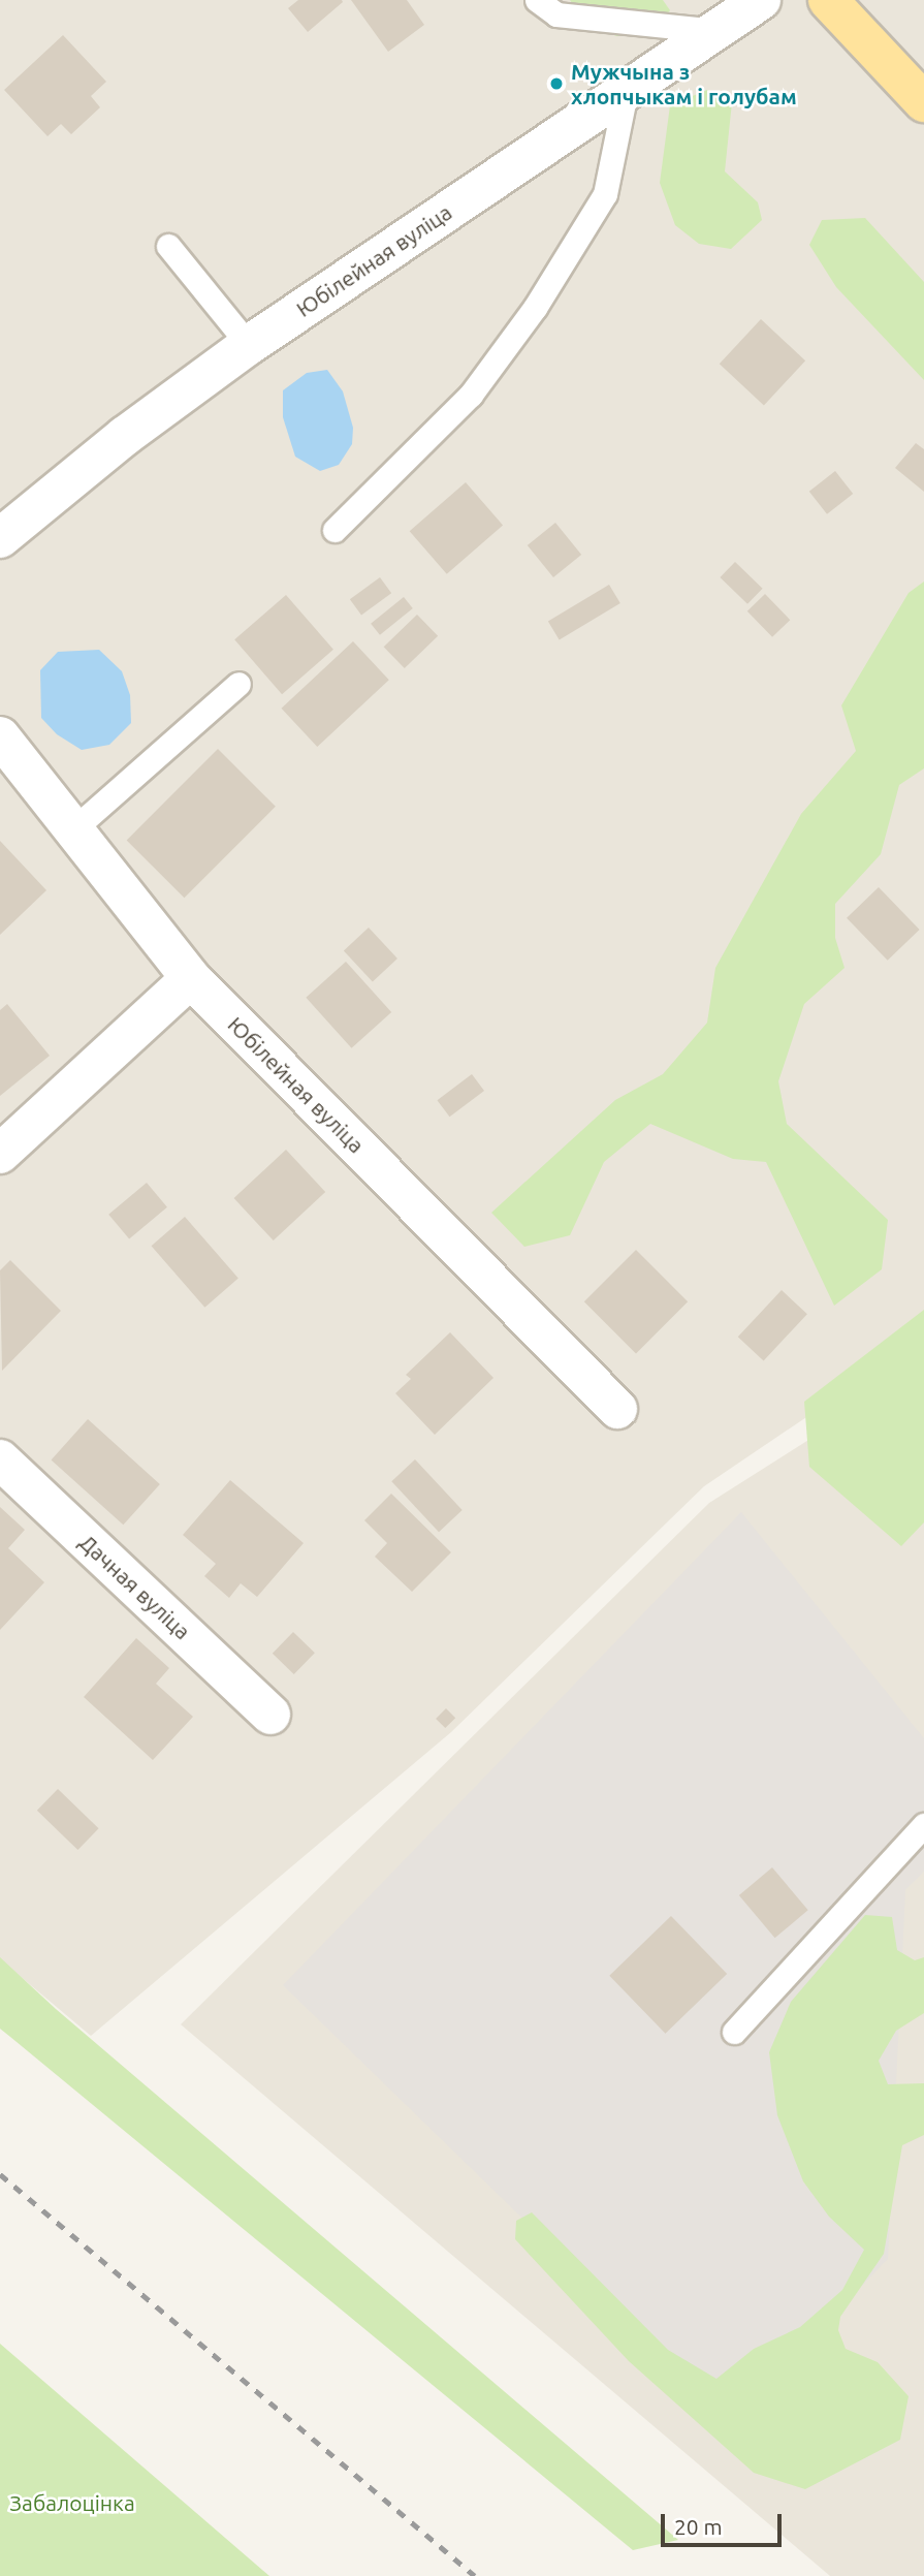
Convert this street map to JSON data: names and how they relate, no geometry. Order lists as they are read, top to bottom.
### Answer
{
  "streets": {
    "street": ["Юбілейная вуліца", "Дачная вуліца"]
  },
  "parks": ["Забалоцінка"],
  "places": ["Мужчына з хлопчыкам і голубам"],
  "scale_bar": "20 m"
}
